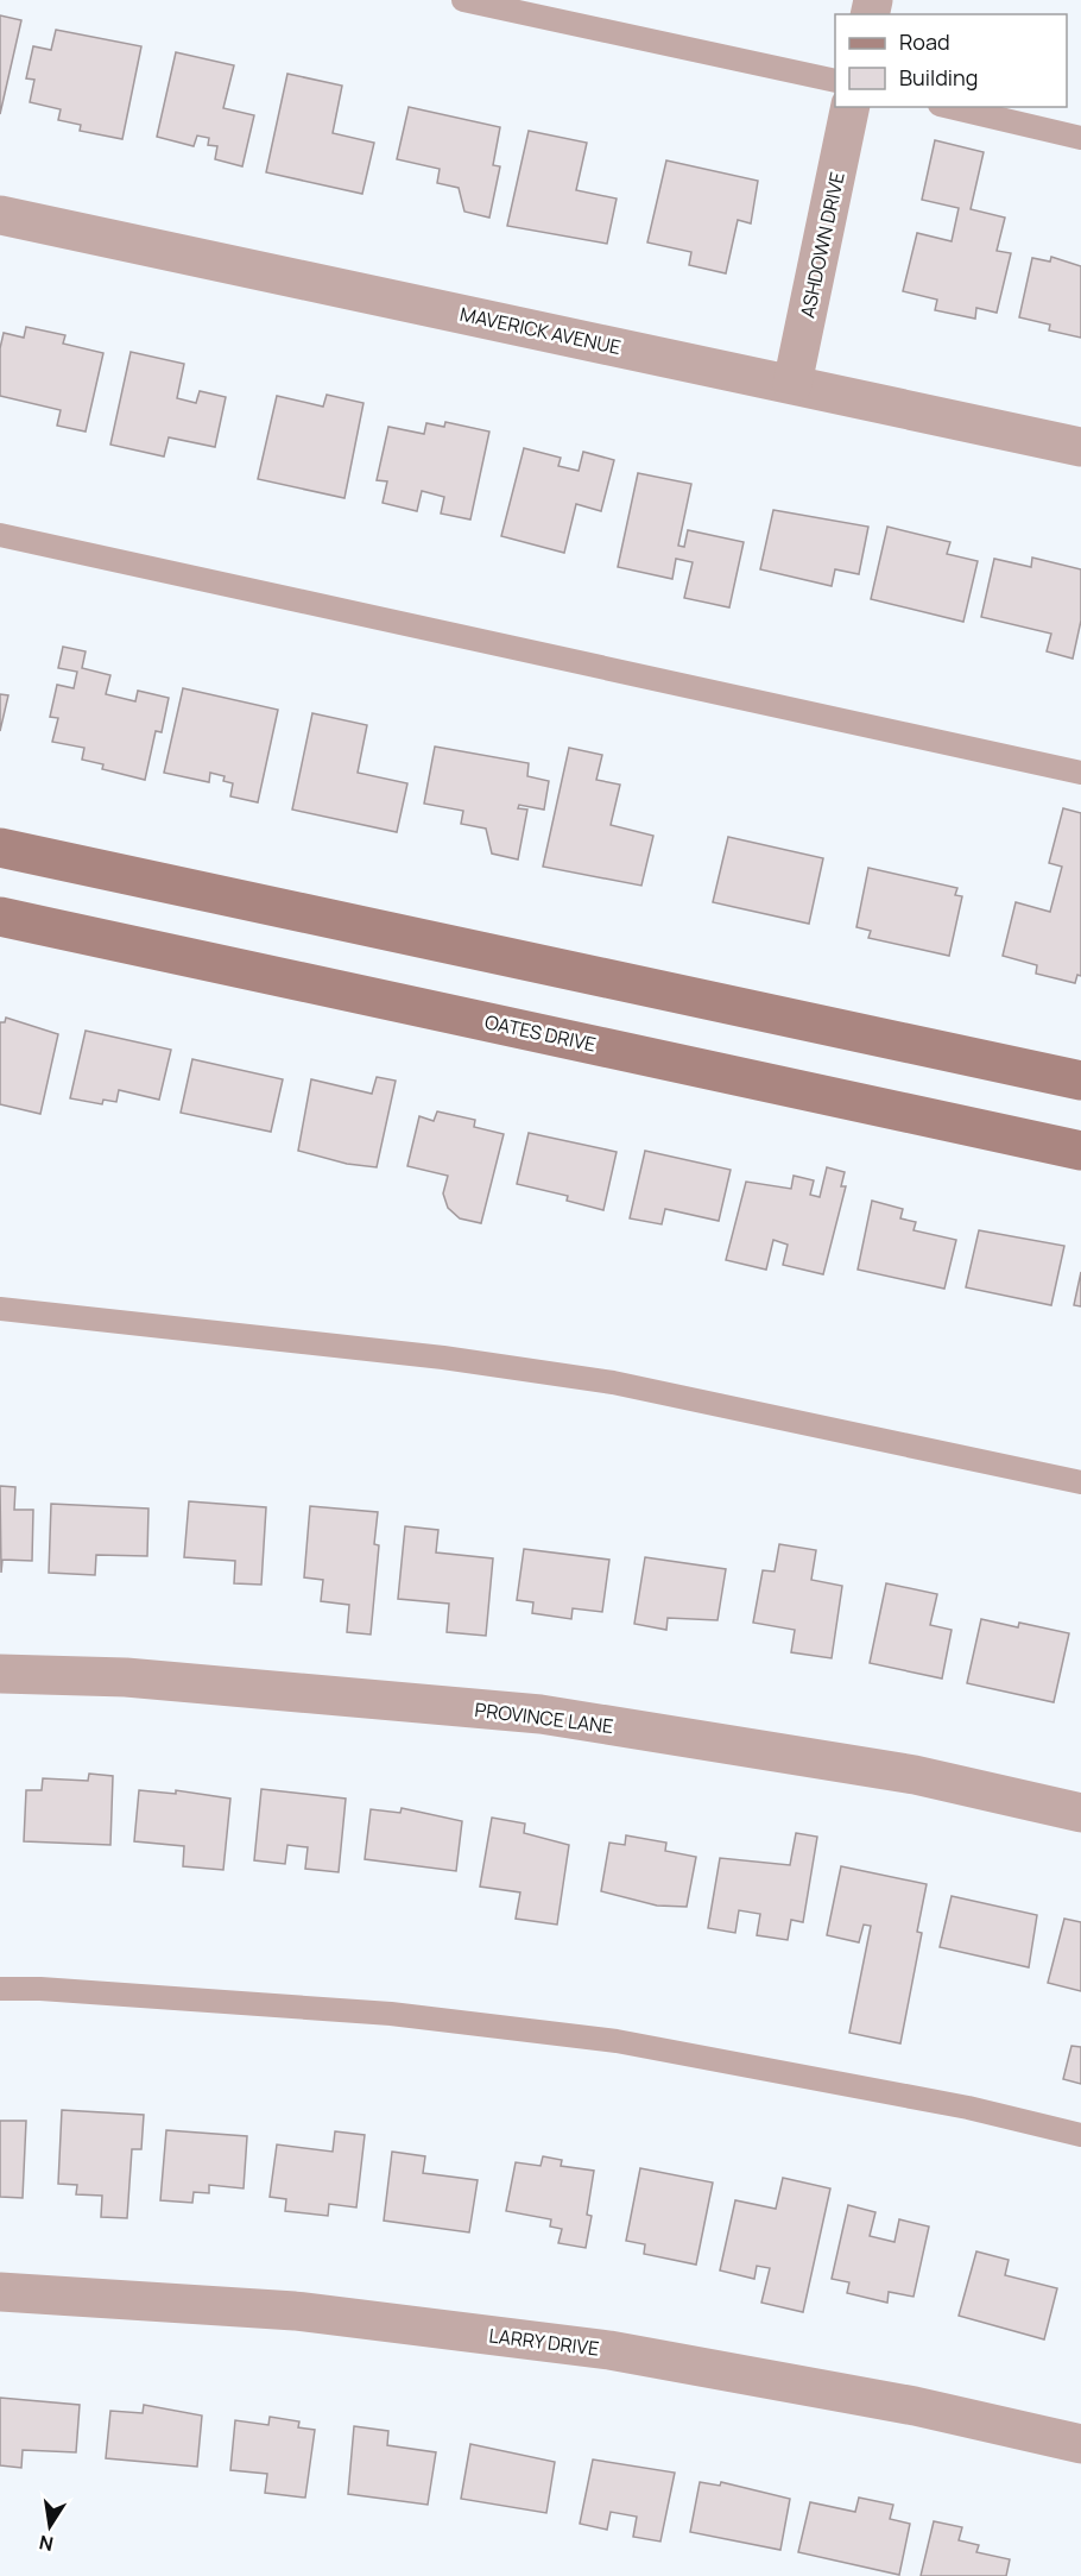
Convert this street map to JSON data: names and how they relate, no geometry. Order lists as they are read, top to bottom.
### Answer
{
  "streets": {
    "main road": ["OATES DRIVE"],
    "street": [
      "ASHDOWN DRIVE",
      "MAVERICK AVENUE",
      "PROVINCE LANE",
      "LARRY DRIVE"
    ]
  },
  "crossings": [
    ["ASHDOWN DRIVE", "MAVERICK AVENUE"]
  ],
  "legend": ["Road", "Building"],
  "north": "bottom"
}
